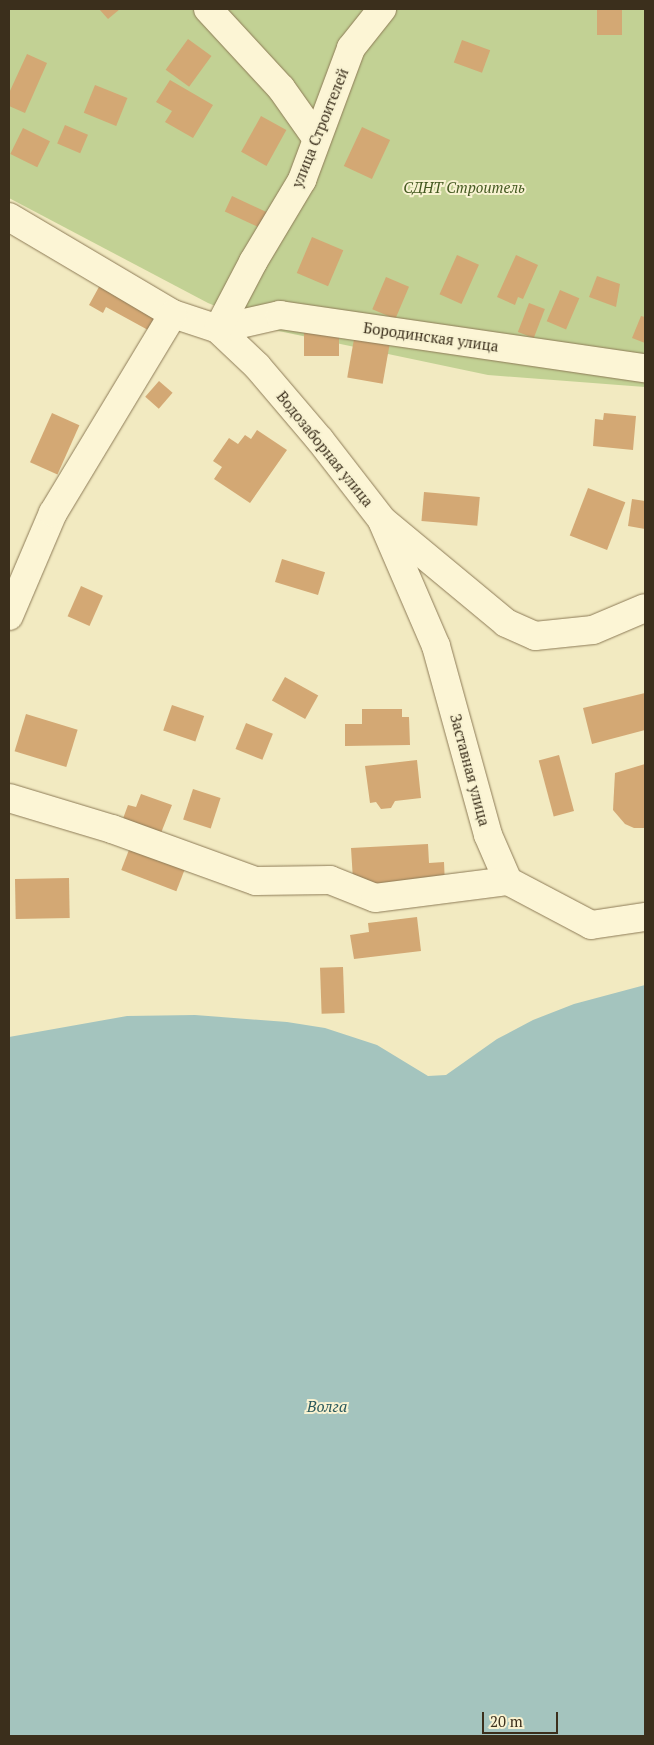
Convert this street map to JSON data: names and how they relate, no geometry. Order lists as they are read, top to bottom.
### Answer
{
  "streets": {
    "street": [
      "улица Строителей",
      "Бородинская улица",
      "Водозаборная улица",
      "Заставная улица"
    ]
  },
  "crossings": [
    ["улица Строителей", "Бородинская улица"],
    ["улица Строителей", "Водозаборная улица"],
    ["Бородинская улица", "Водозаборная улица"],
    ["Водозаборная улица", "Заставная улица"]
  ],
  "water": ["Волга"],
  "parks": ["СДНТ Строитель"],
  "scale_bar": "20 m"
}
